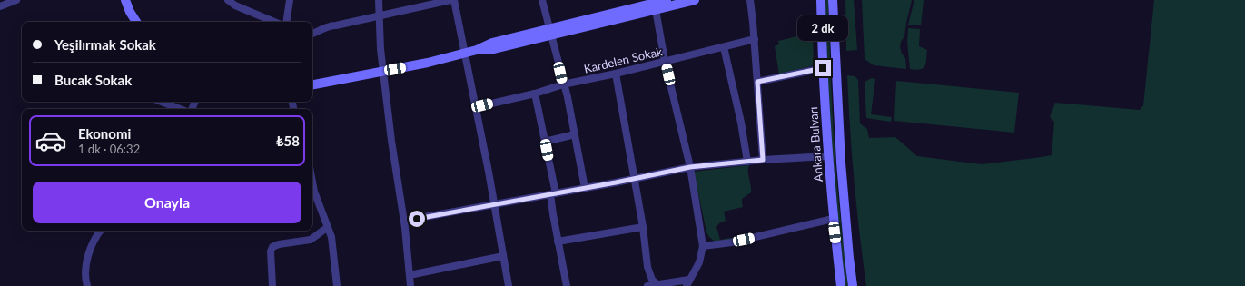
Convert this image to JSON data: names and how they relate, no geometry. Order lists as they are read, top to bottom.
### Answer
{
  "streets": {
    "main road": ["Ankara Bulvarı"],
    "street": ["Kardelen Sokak"]
  },
  "page": {
    "bubble": "2 dk",
    "banner": ["Yeşilırmak Sokak", "Bucak Sokak"],
    "list": [
      {
        "name": "Ekonomi",
        "note": "1 dk · 06:32",
        "value": "₺58"
      }
    ],
    "buttons": "Onayla"
  }
}
